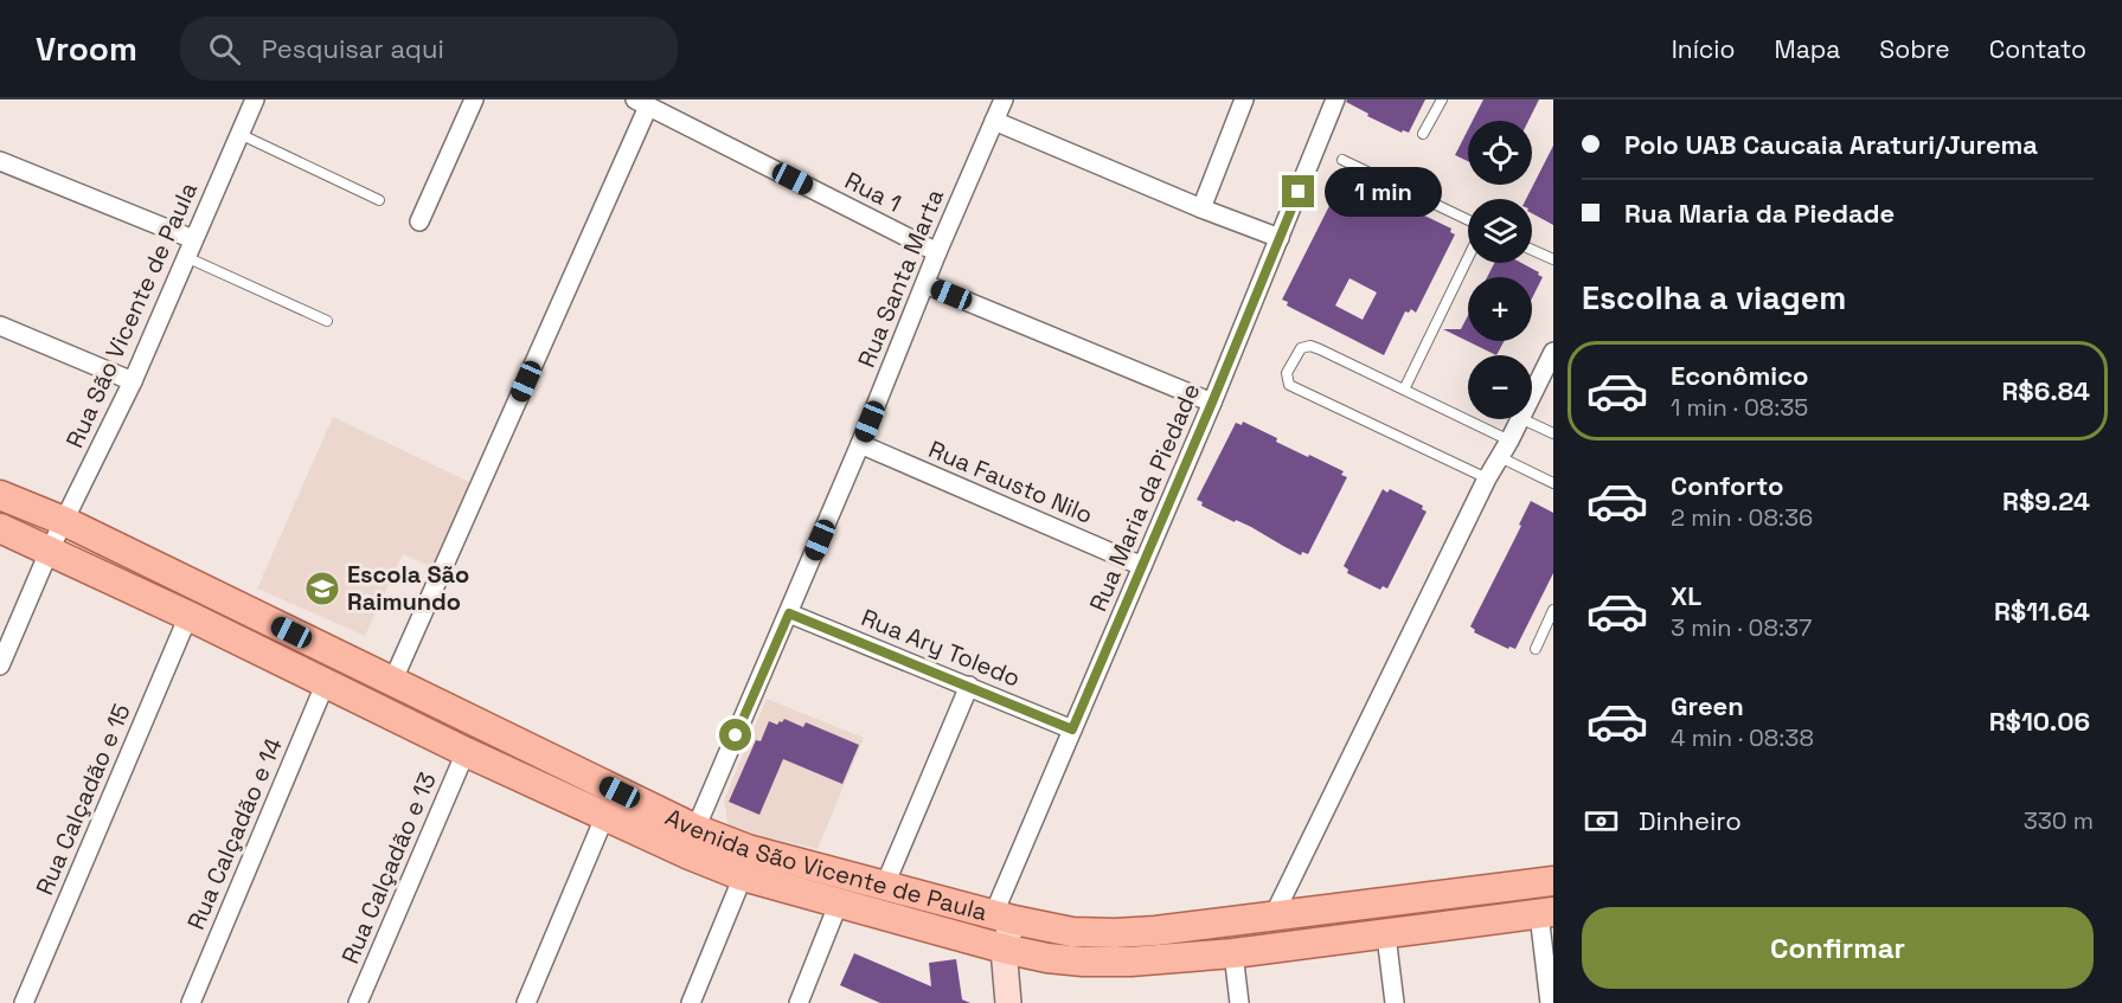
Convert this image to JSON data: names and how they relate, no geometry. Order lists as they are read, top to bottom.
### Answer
{
  "streets": {
    "main road": ["Avenida São Vicente de Paula"],
    "street": [
      "Rua 1",
      "Rua Santa Marta",
      "Rua São Vicente de Paula",
      "Rua Fausto Nilo",
      "Rua Maria da Piedade",
      "Rua Ary Toledo",
      "Rua Calçadão e 15",
      "Rua Calçadão e 14",
      "Rua Calçadão e 13"
    ]
  },
  "crossings": [
    ["Rua 1", "Rua Santa Marta"],
    ["Rua Santa Marta", "Rua Fausto Nilo"],
    ["Rua Santa Marta", "Rua Ary Toledo"],
    ["Rua Santa Marta", "Avenida São Vicente de Paula"],
    ["Rua São Vicente de Paula", "Avenida São Vicente de Paula"],
    ["Rua Fausto Nilo", "Rua Maria da Piedade"],
    ["Rua Maria da Piedade", "Rua Ary Toledo"],
    ["Rua Maria da Piedade", "Avenida São Vicente de Paula"],
    ["Rua Calçadão e 15", "Avenida São Vicente de Paula"],
    ["Rua Calçadão e 14", "Avenida São Vicente de Paula"],
    ["Avenida São Vicente de Paula", "Rua Calçadão e 13"]
  ],
  "places": {
    "school or university": ["Escola São Raimundo"]
  },
  "page": {
    "header": "Vroom",
    "search": "Pesquisar aqui",
    "nav": [
      "Início",
      "Mapa",
      "Sobre",
      "Contato"
    ],
    "banner": ["Polo UAB Caucaia Araturi/Jurema", "Rua Maria da Piedade"],
    "map_buttons": ["+", "−"],
    "bubble": "1 min",
    "heading": "Escolha a viagem",
    "list": [
      {
        "name": "Econômico",
        "note": "1 min · 08:35",
        "value": "R$6.84"
      },
      {
        "name": "Conforto",
        "note": "2 min · 08:36",
        "value": "R$9.24"
      },
      {
        "name": "XL",
        "note": "3 min · 08:37",
        "value": "R$11.64"
      },
      {
        "name": "Green",
        "note": "4 min · 08:38",
        "value": "R$10.06"
      }
    ],
    "pay": ["Dinheiro", "330 m"],
    "buttons": "Confirmar"
  }
}
